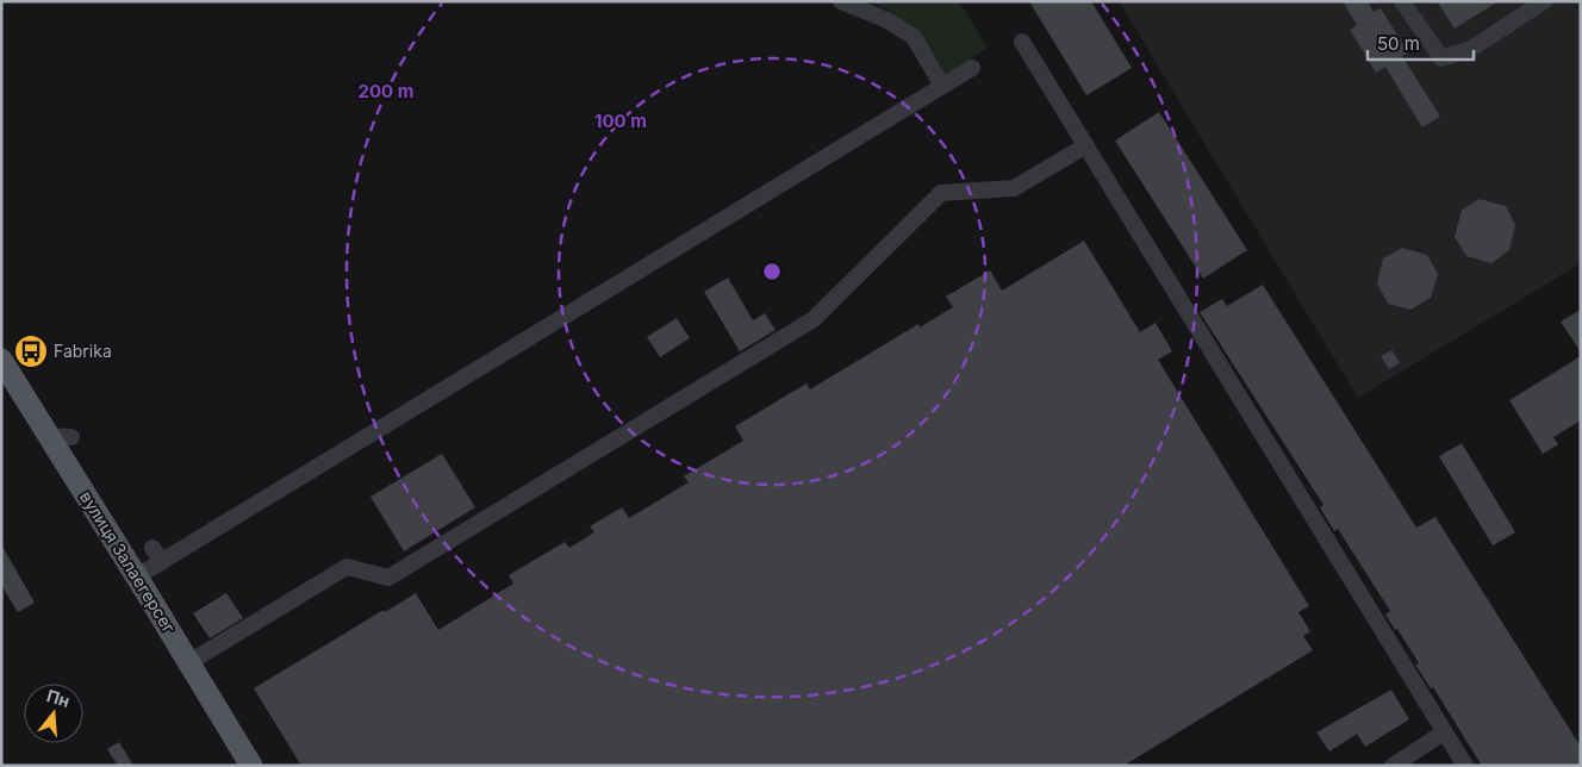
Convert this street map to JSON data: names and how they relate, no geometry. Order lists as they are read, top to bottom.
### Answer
{
  "streets": {
    "main road": ["вулиця Залаегерсег"]
  },
  "places": {
    "bus stop": ["Fabrika"]
  },
  "scale_bar": "50 m",
  "north": "top",
  "rings": ["200 m", "100 m"]
}
